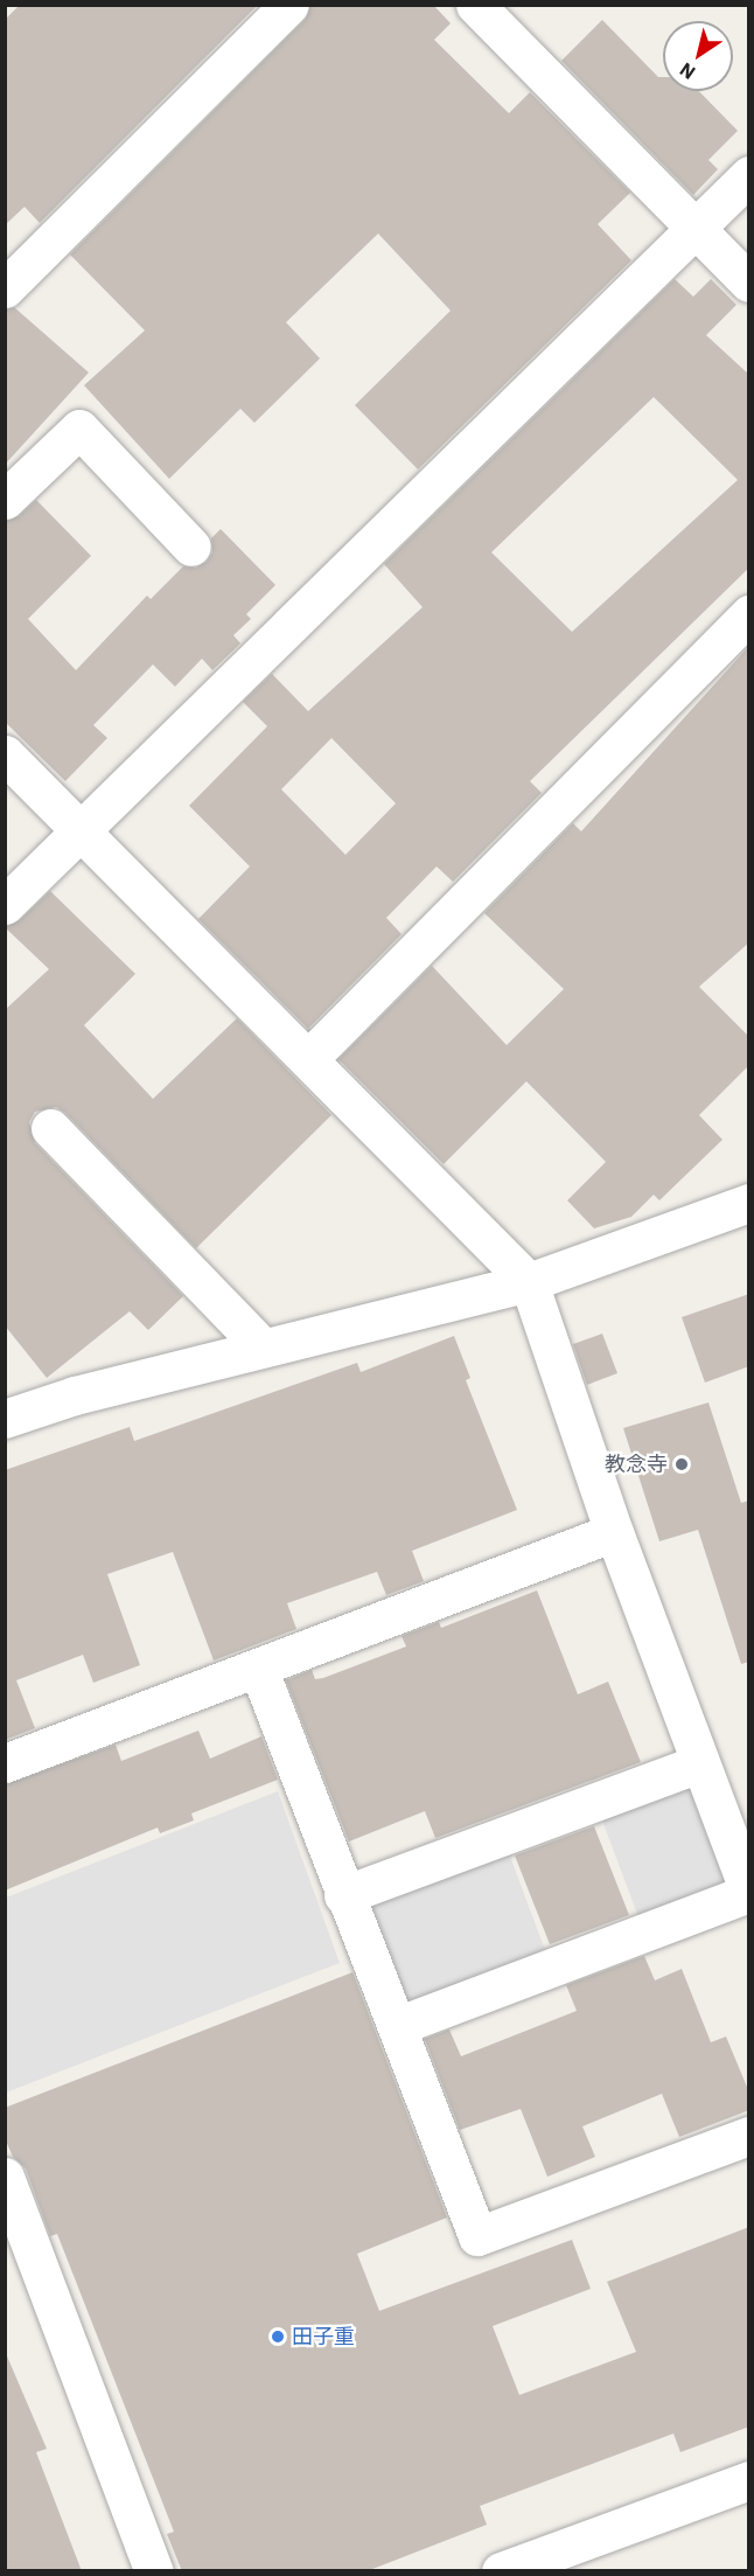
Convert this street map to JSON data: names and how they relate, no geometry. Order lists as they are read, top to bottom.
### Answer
{
  "places": ["教念寺", "田子重"],
  "north": "bottom left"
}
